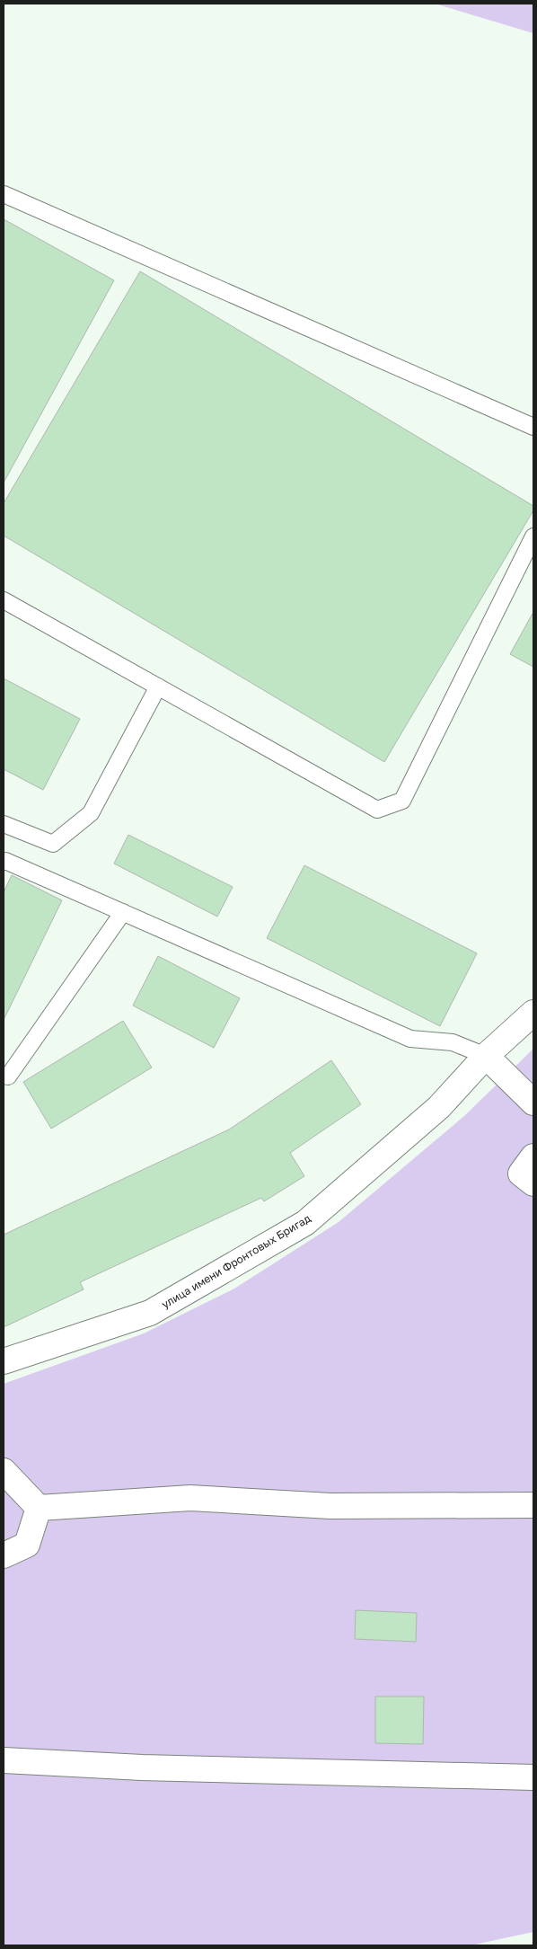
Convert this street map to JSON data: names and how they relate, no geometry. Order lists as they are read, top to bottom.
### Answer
{
  "streets": {
    "street": ["улица имени Фронтовых Бригад"]
  }
}
